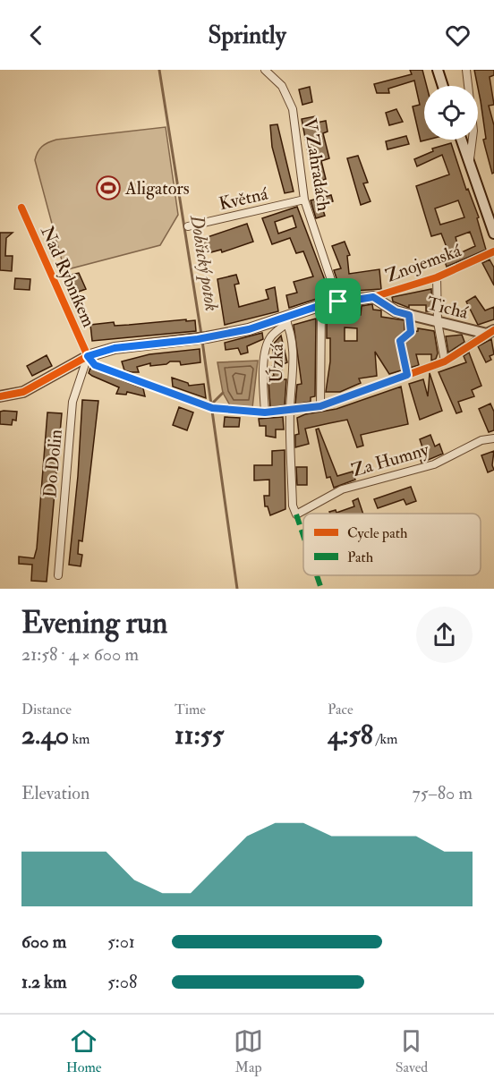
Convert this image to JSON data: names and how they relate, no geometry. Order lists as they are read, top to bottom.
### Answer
{
  "streets": {
    "street": [
      "V Zahradách",
      "Květná",
      "Znojemská",
      "Nad Rybníkem",
      "Tichá",
      "Úzká",
      "Za Humny",
      "Do Dolin"
    ]
  },
  "crossings": [
    ["V Zahradách", "Květná"],
    ["V Zahradách", "Znojemská"],
    ["Znojemská", "Nad Rybníkem"],
    ["Znojemská", "Tichá"],
    ["Znojemská", "Úzká"],
    ["Znojemská", "Do Dolin"],
    ["Nad Rybníkem", "Do Dolin"],
    ["Úzká", "Za Humny"]
  ],
  "water": ["Dobšický potok"],
  "places": {
    "sports": ["Aligators"]
  },
  "legend": ["Cycle path", "Path"],
  "page": {
    "header": "Sprintly",
    "heading": ["Evening run", "21:58 · 4 × 600 m"],
    "stats": [
      ["Distance", "2.40 km"],
      ["Time", "11:55"],
      ["Pace", "4:58 /km"]
    ],
    "chart": ["Elevation", "75–80 m"],
    "list": [
      {
        "name": "600 m",
        "note": "5:01"
      },
      {
        "name": "1.2 km",
        "note": "5:08"
      }
    ],
    "tabs": ["Home", "Map", "Saved"]
  }
}
